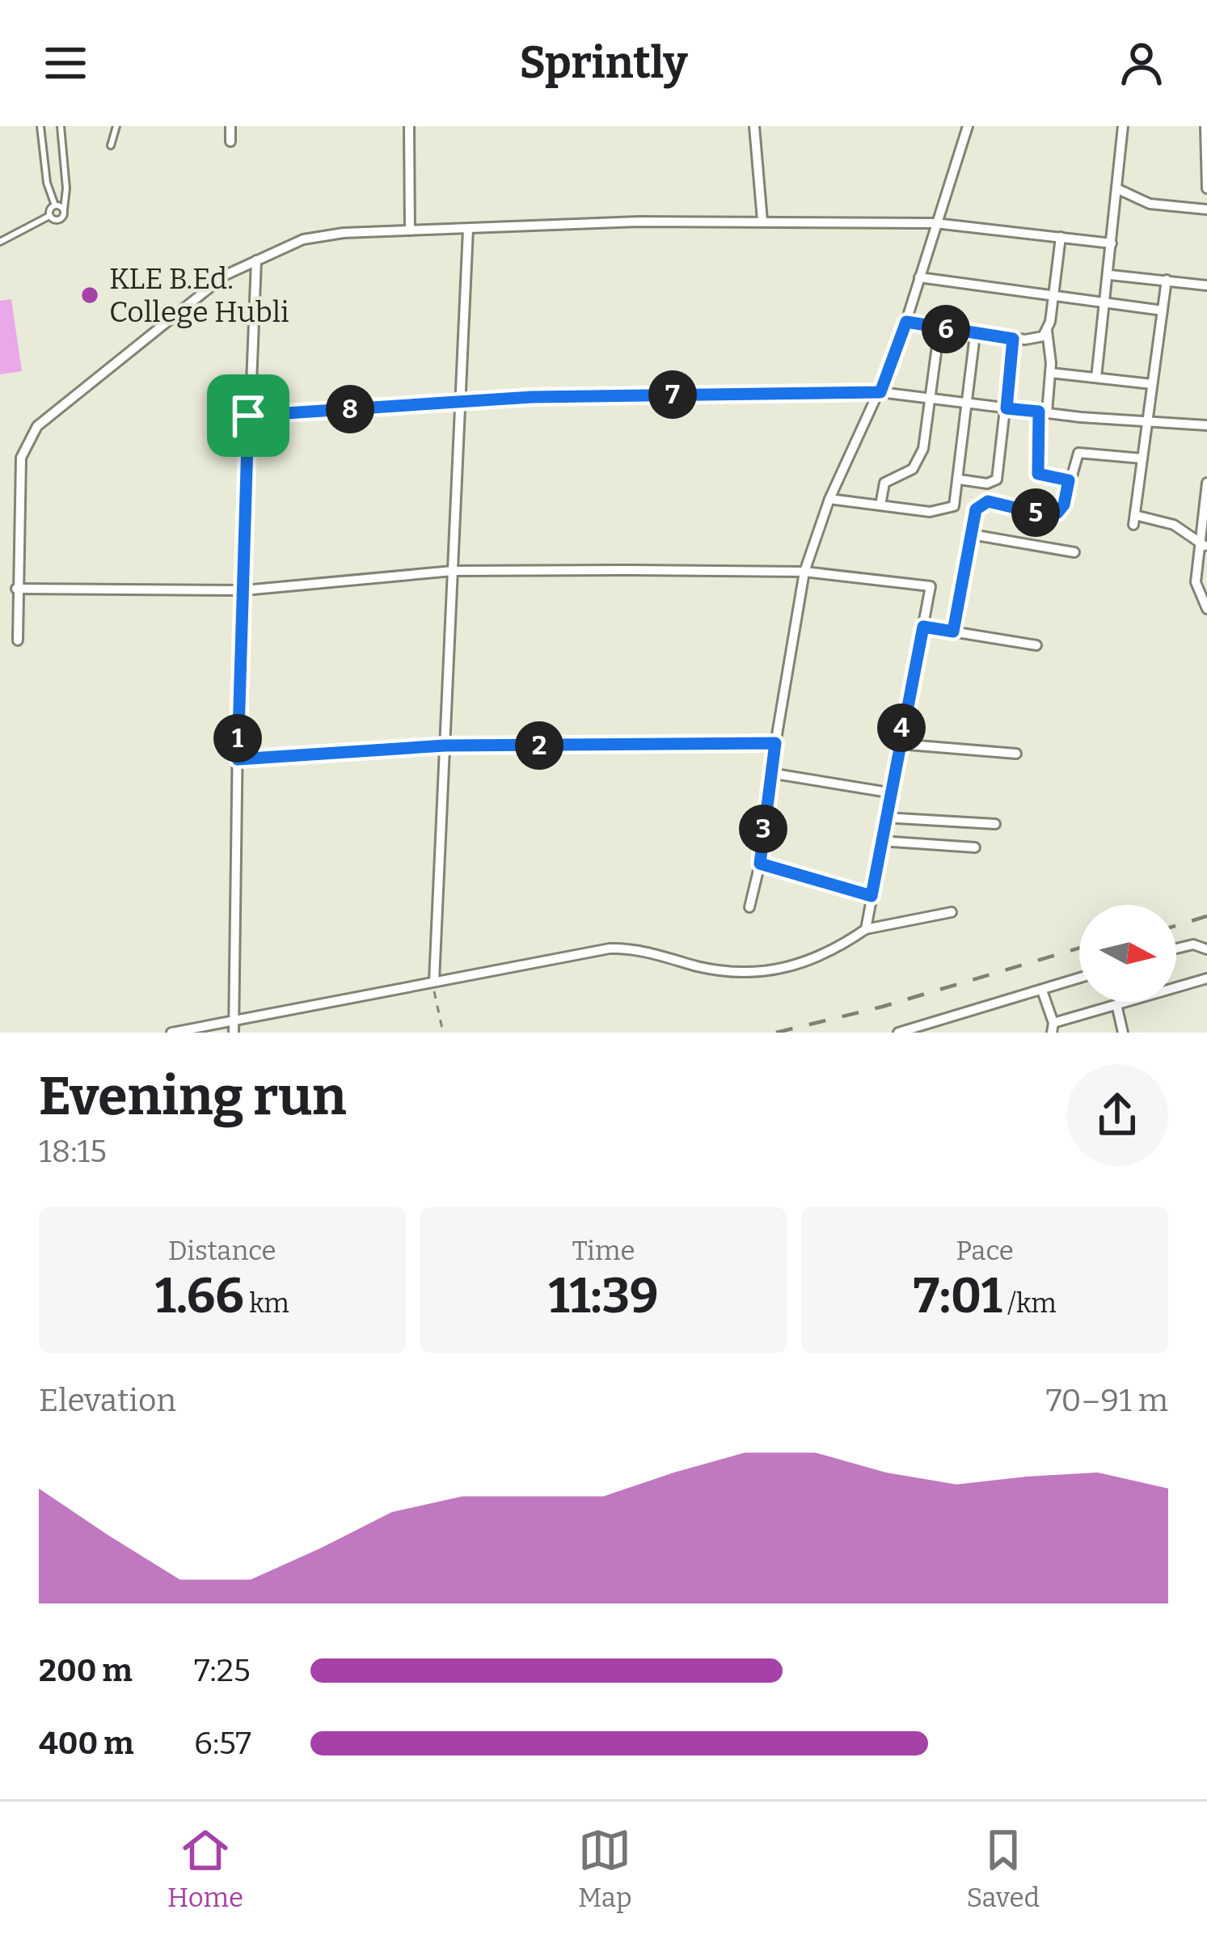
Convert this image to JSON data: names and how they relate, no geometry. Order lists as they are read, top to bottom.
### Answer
{
  "places": ["KLE B.Ed. College Hubli"],
  "north": "right",
  "page": {
    "header": "Sprintly",
    "pins": [
      "6",
      "7",
      "8",
      "5",
      "4",
      "1",
      "2",
      "3"
    ],
    "heading": ["Evening run", "18:15"],
    "stats": [
      ["Distance", "1.66 km"],
      ["Time", "11:39"],
      ["Pace", "7:01 /km"]
    ],
    "chart": ["Elevation", "70–91 m"],
    "list": [
      {
        "name": "200 m",
        "note": "7:25"
      },
      {
        "name": "400 m",
        "note": "6:57"
      }
    ],
    "tabs": ["Home", "Map", "Saved"]
  }
}
